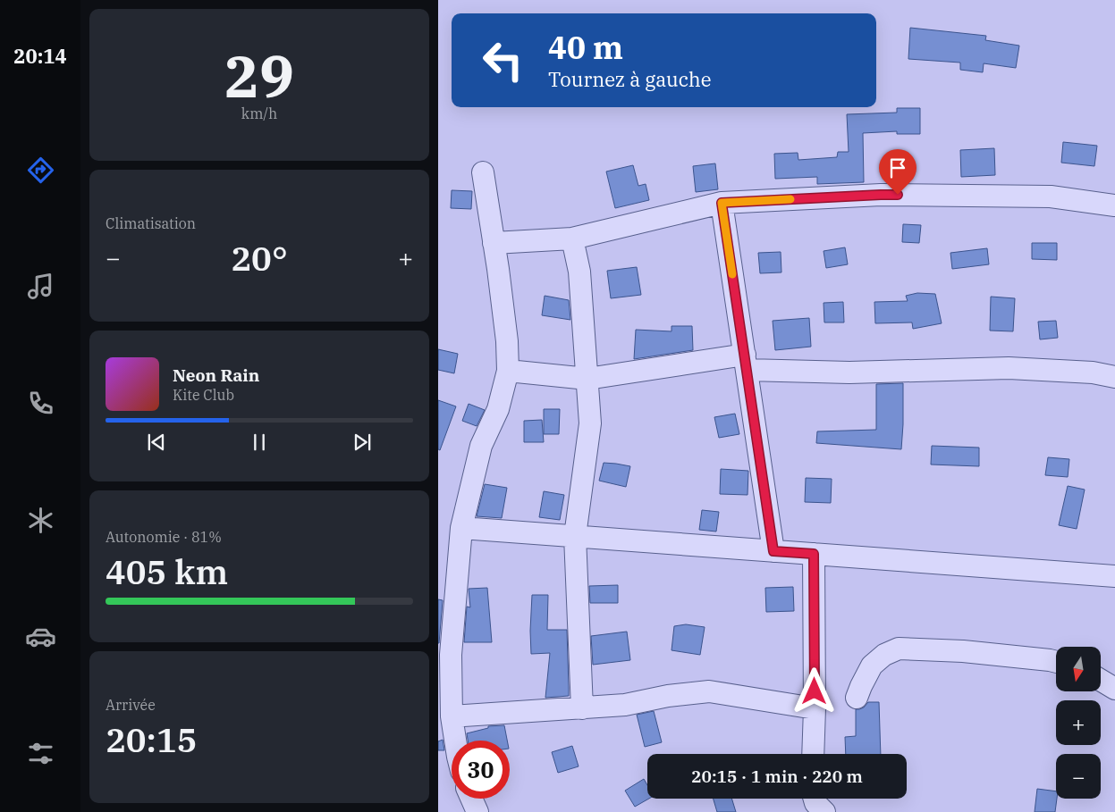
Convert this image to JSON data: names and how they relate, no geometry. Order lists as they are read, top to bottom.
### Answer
{
  "north": "bottom",
  "page": {
    "tabs": "20:14",
    "tile": [
      ["29", "km/h"],
      "Climatisation",
      ["Autonomie · 81%", "405 km"],
      ["Arrivée", "20:15"]
    ],
    "turn": ["40 m", "Tournez à gauche"],
    "heat": ["−", "20°", "+"],
    "song": ["Neon Rain", "Kite Club"],
    "map_buttons": ["+", "−"],
    "limit": "30",
    "trip": "20:15 · 1 min · 220 m"
  }
}
